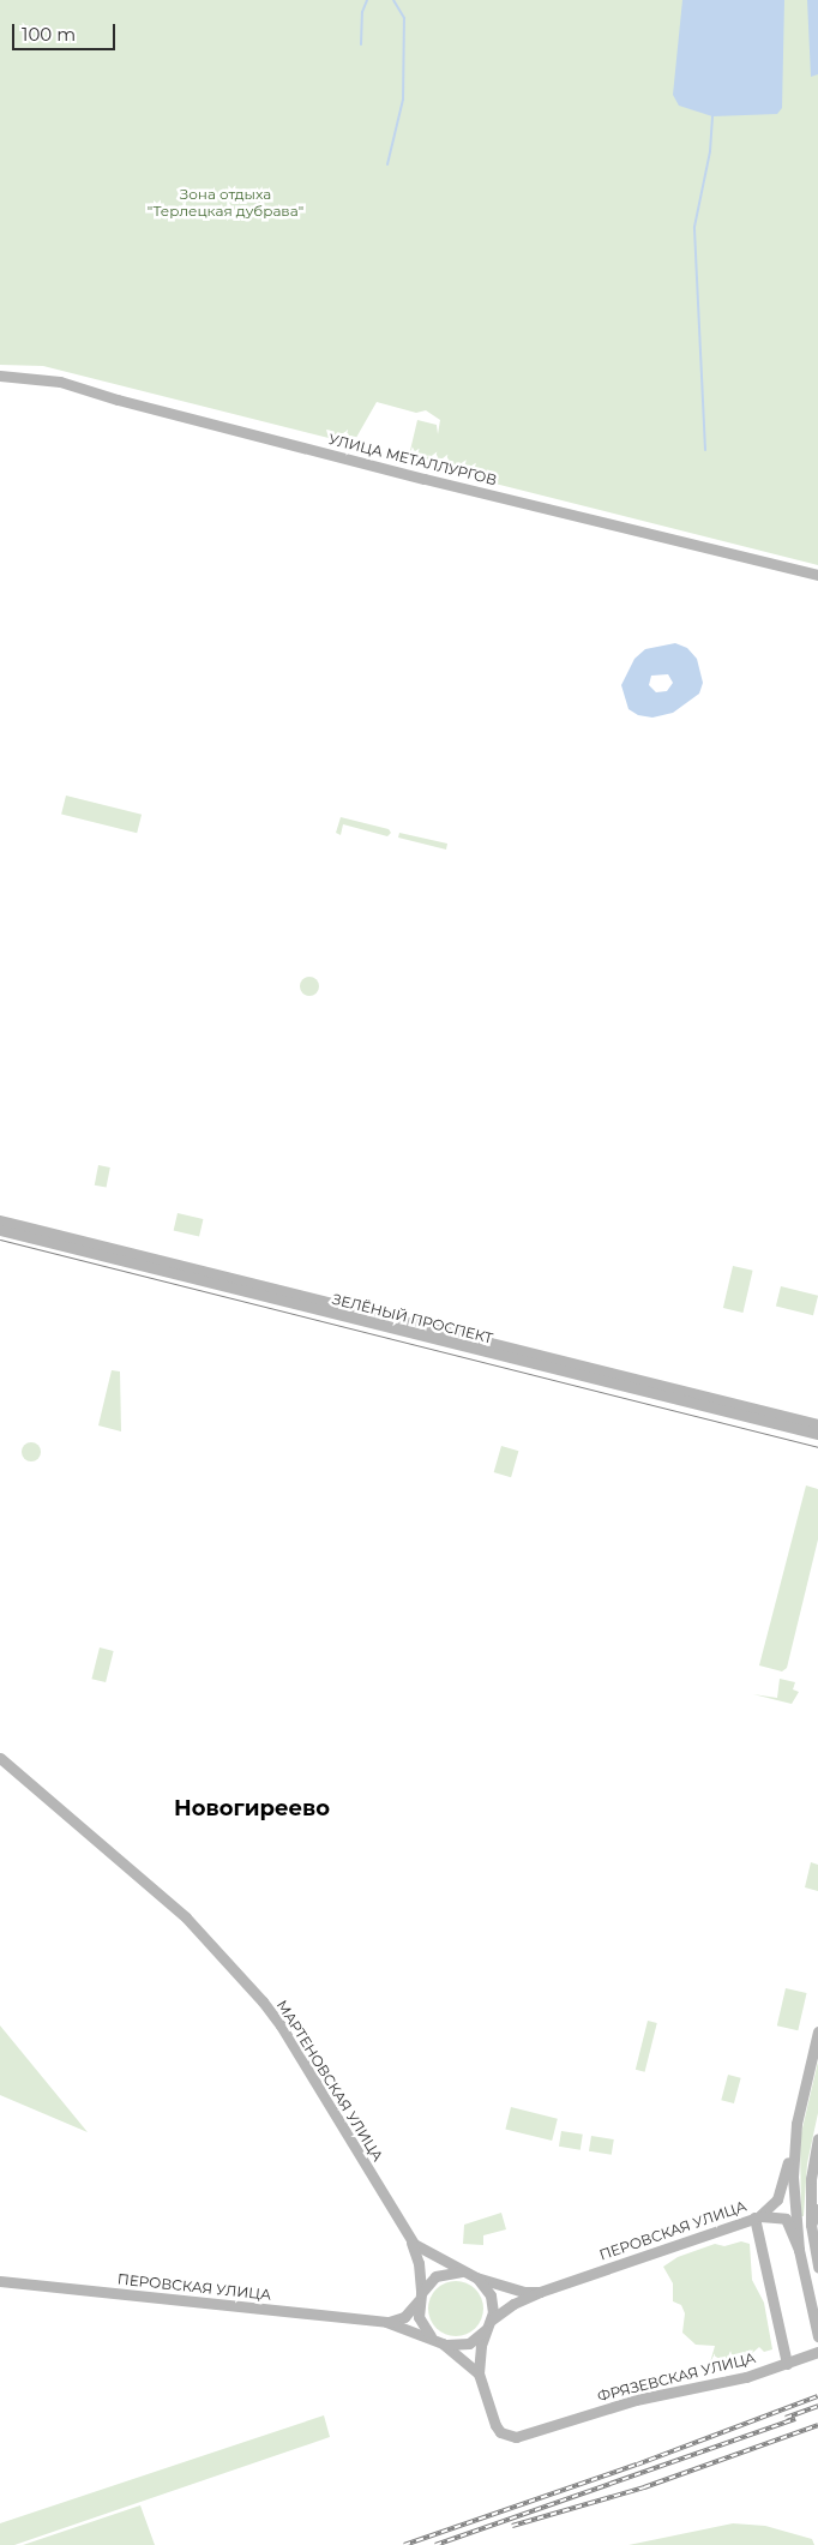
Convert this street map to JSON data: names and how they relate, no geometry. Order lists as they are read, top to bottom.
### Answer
{
  "streets": {
    "main road": [
      "УЛИЦА МЕТАЛЛУРГОВ",
      "ЗЕЛЁНЫЙ ПРОСПЕКТ",
      "МАРТЕНОВСКАЯ УЛИЦА",
      "ПЕРОВСКАЯ УЛИЦА",
      "ФРЯЗЕВСКАЯ УЛИЦА"
    ]
  },
  "districts": ["Новогиреево"],
  "parks": ["Зона отдыха \"Терлецкая дубрава\""],
  "scale_bar": "100 m"
}
